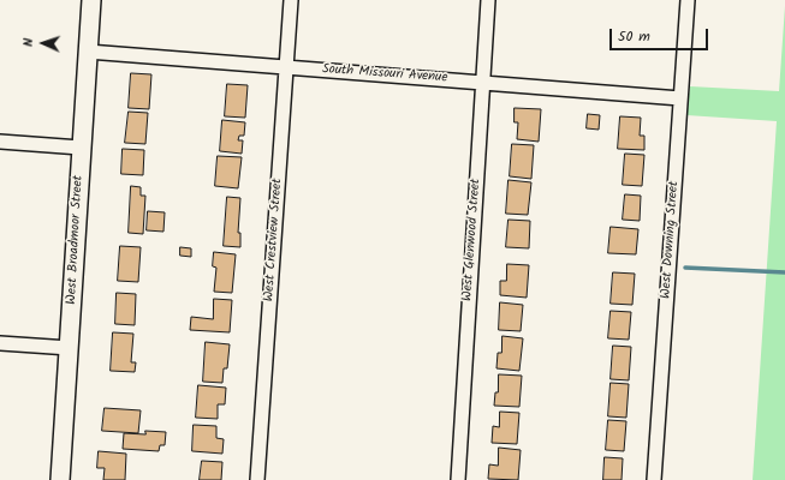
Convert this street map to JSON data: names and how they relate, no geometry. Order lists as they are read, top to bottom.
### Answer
{
  "streets": {
    "street": [
      "South Missouri Avenue",
      "West Broadmoor Street",
      "West Crestview Street",
      "West Glenwood Street",
      "West Downing Street"
    ]
  },
  "crossings": [
    ["South Missouri Avenue", "West Broadmoor Street"],
    ["South Missouri Avenue", "West Crestview Street"],
    ["South Missouri Avenue", "West Glenwood Street"],
    ["South Missouri Avenue", "West Downing Street"]
  ],
  "scale_bar": "50 m",
  "north": "left"
}
